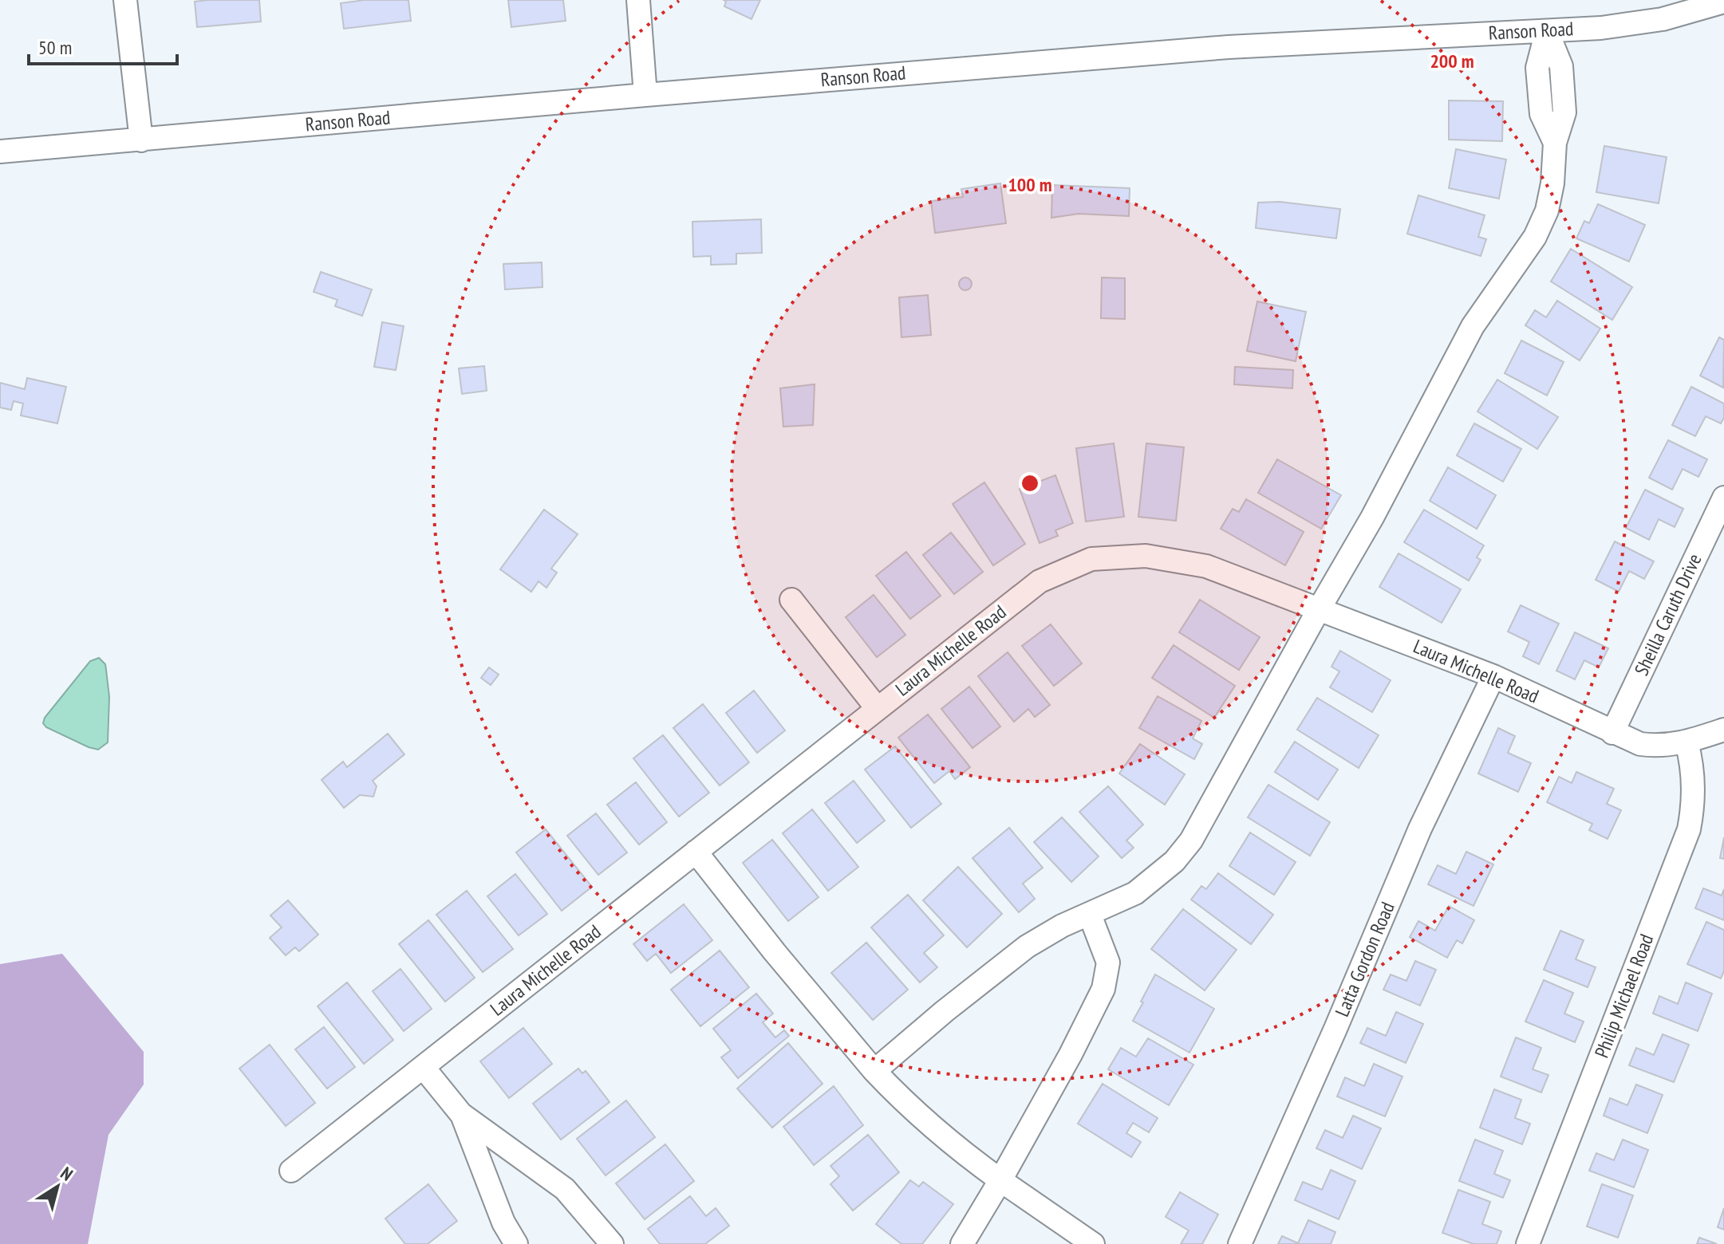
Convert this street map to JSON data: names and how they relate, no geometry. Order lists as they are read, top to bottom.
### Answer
{
  "streets": {
    "street": [
      "Ranson Road",
      "Sheilla Caruth Drive",
      "Laura Michelle Road",
      "Latta Gordon Road",
      "Philip Michael Road"
    ]
  },
  "crossings": [
    ["Sheilla Caruth Drive", "Laura Michelle Road"],
    ["Laura Michelle Road", "Latta Gordon Road"],
    ["Laura Michelle Road", "Philip Michael Road"]
  ],
  "scale_bar": "50 m",
  "north": "top right",
  "rings": ["200 m", "100 m"]
}
